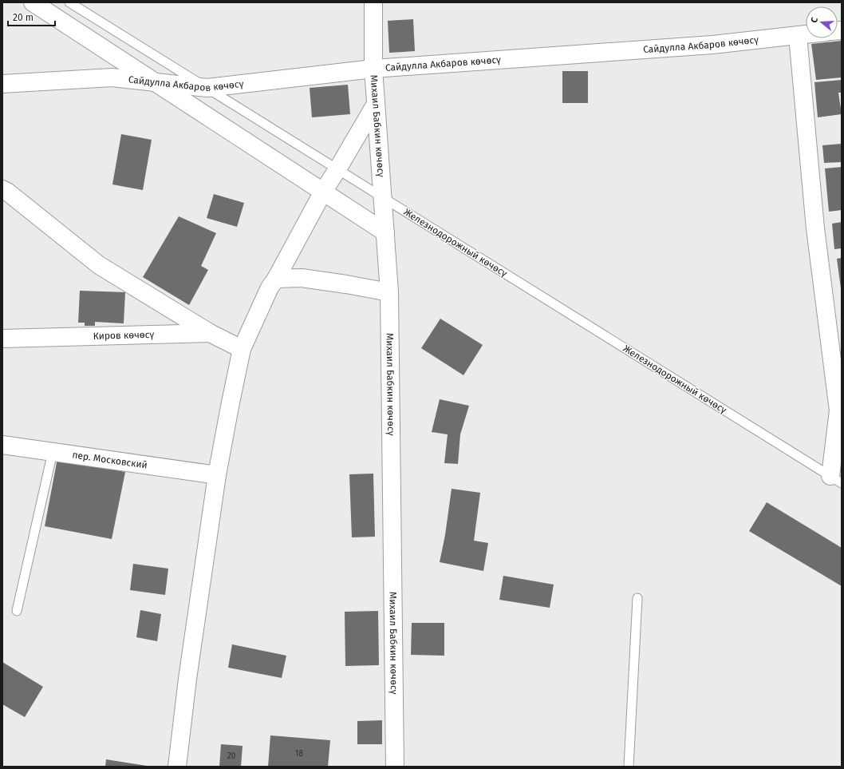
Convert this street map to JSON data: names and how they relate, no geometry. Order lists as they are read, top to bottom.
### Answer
{
  "streets": {
    "street": [
      "Сайдулла Акбаров көчөсү",
      "Михаил Бабкин көчөсү",
      "Киров көчөсү",
      "пер. Московский"
    ],
    "lane": ["Железнодорожный көчөсү"]
  },
  "crossings": [
    ["Сайдулла Акбаров көчөсү", "Михаил Бабкин көчөсү"],
    ["Сайдулла Акбаров көчөсү", "Железнодорожный көчөсү"],
    ["Михаил Бабкин көчөсү", "Железнодорожный көчөсү"]
  ],
  "house_numbers": ["18", "20"],
  "scale_bar": "20 m",
  "north": "left"
}
